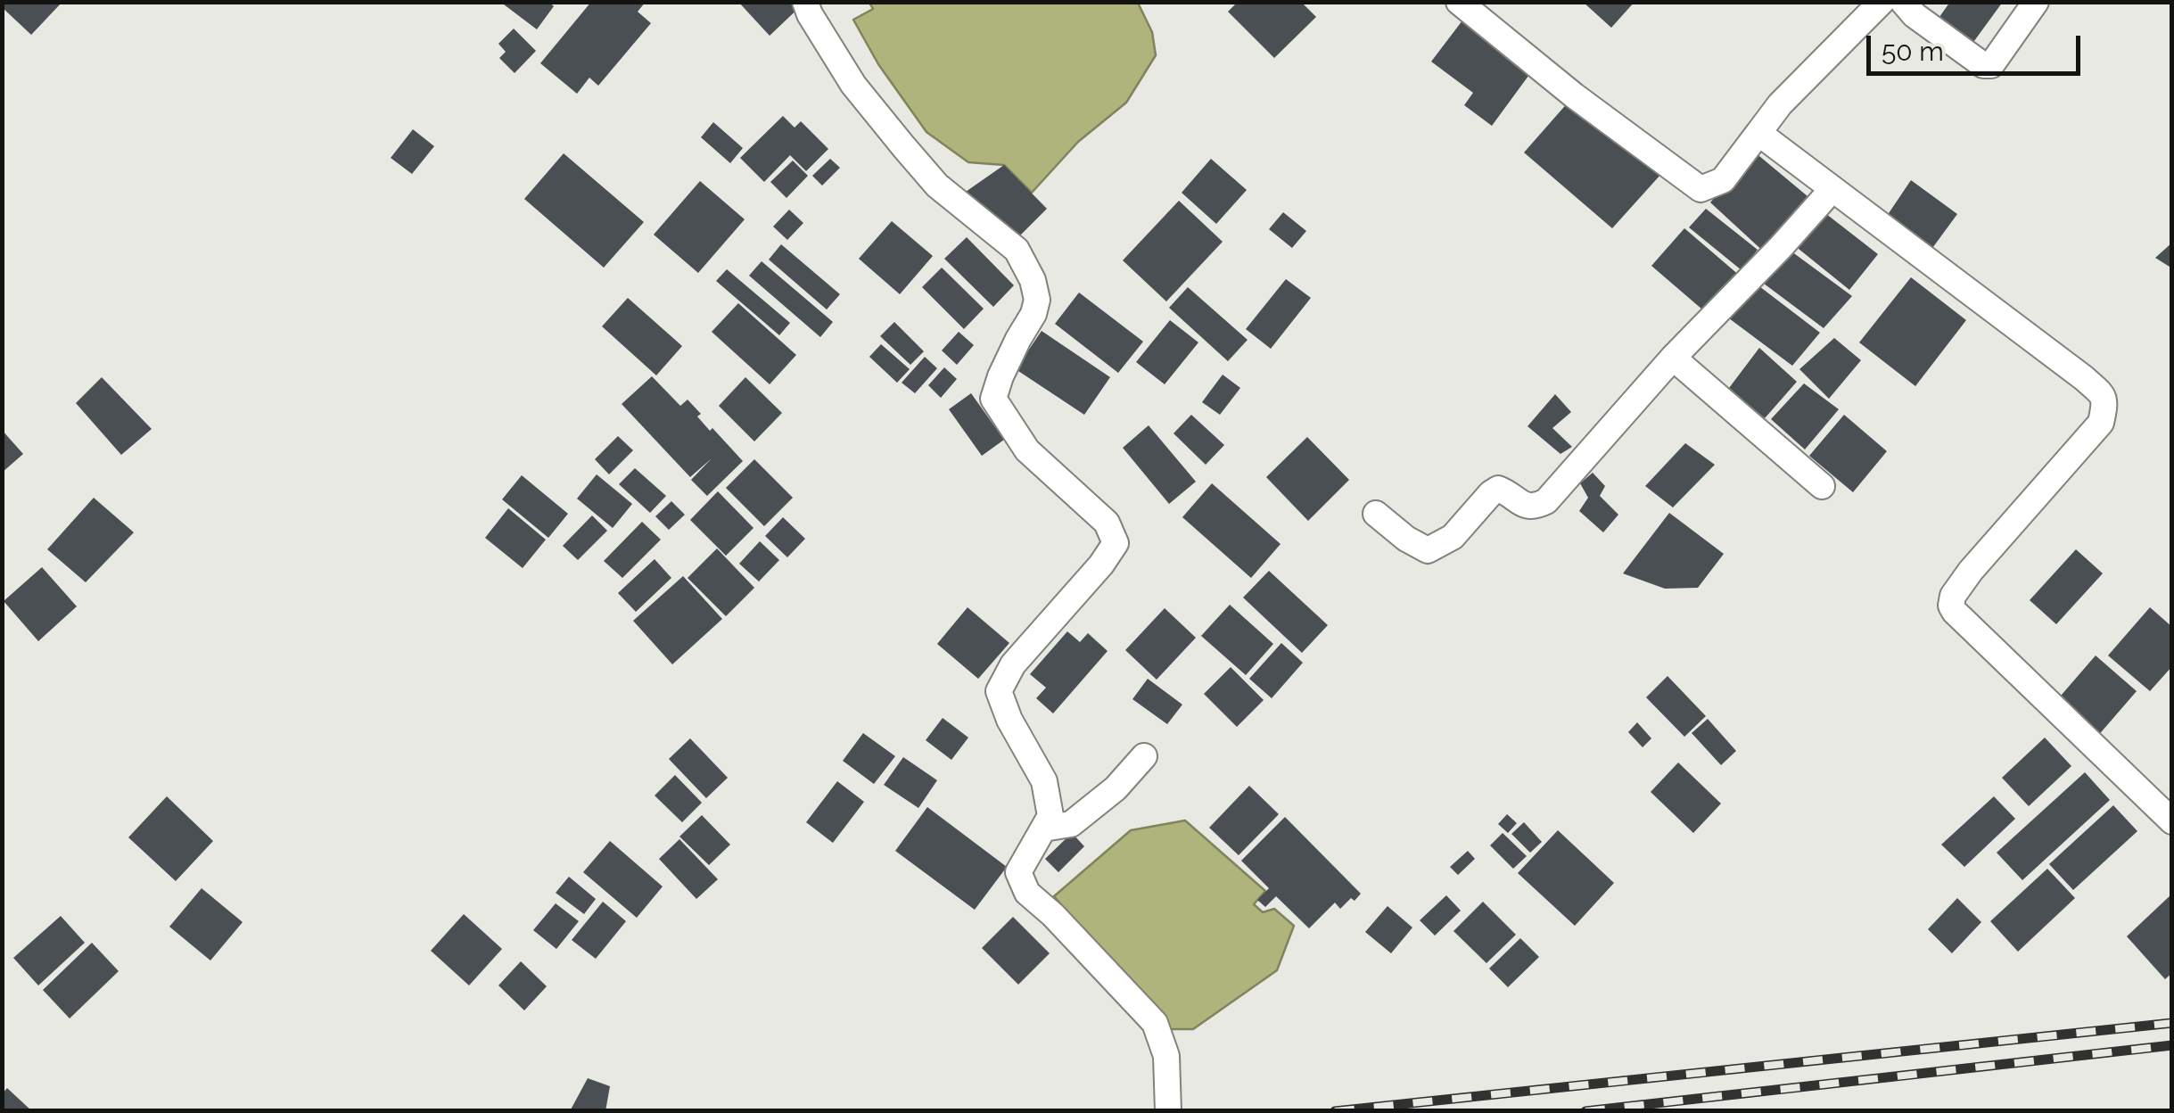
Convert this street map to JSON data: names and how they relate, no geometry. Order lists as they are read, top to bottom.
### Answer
{
  "scale_bar": "50 m"
}
